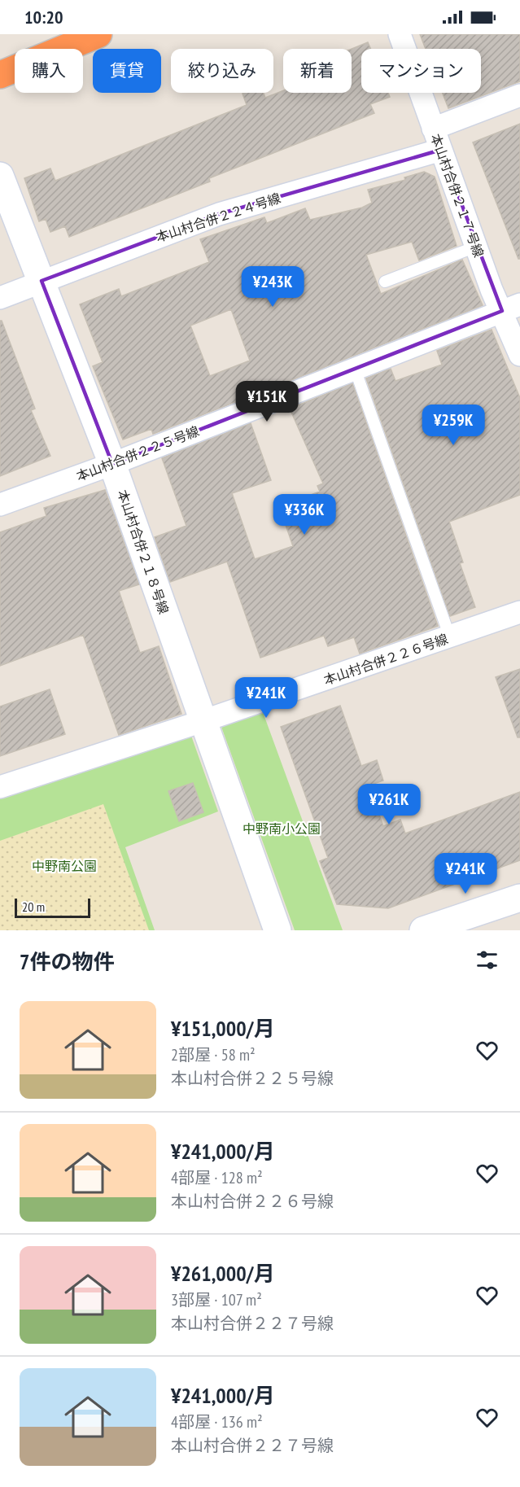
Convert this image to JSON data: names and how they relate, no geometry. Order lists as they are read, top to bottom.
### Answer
{
  "streets": {
    "street": [
      "本山村合併２１７号線",
      "本山村合併２２４号線",
      "本山村合併２２５号線",
      "本山村合併２１８号線",
      "本山村合併２２６号線"
    ]
  },
  "crossings": [
    ["本山村合併２１７号線", "本山村合併２２４号線"],
    ["本山村合併２１７号線", "本山村合併２２５号線"],
    ["本山村合併２２４号線", "本山村合併２１８号線"],
    ["本山村合併２２５号線", "本山村合併２１８号線"],
    ["本山村合併２１８号線", "本山村合併２２６号線"]
  ],
  "parks": ["中野南小公園", "中野南公園"],
  "scale_bar": "20 m",
  "page": {
    "status": "10:20",
    "chip": [
      "購入",
      "賃貸",
      "絞り込み",
      "新着",
      "マンション"
    ],
    "price": [
      "¥243K",
      "¥151K",
      "¥259K",
      "¥336K",
      "¥241K",
      "¥261K",
      "¥241K"
    ],
    "scale": "20 m",
    "heading": "7件の物件",
    "list": [
      {
        "name": "¥151,000/月",
        "note": "2部屋 · 58 m² · 本山村合併２２５号線"
      },
      {
        "name": "¥241,000/月",
        "note": "4部屋 · 128 m² · 本山村合併２２６号線"
      },
      {
        "name": "¥261,000/月",
        "note": "3部屋 · 107 m² · 本山村合併２２７号線"
      },
      {
        "name": "¥241,000/月",
        "note": "4部屋 · 136 m² · 本山村合併２２７号線"
      }
    ]
  }
}
